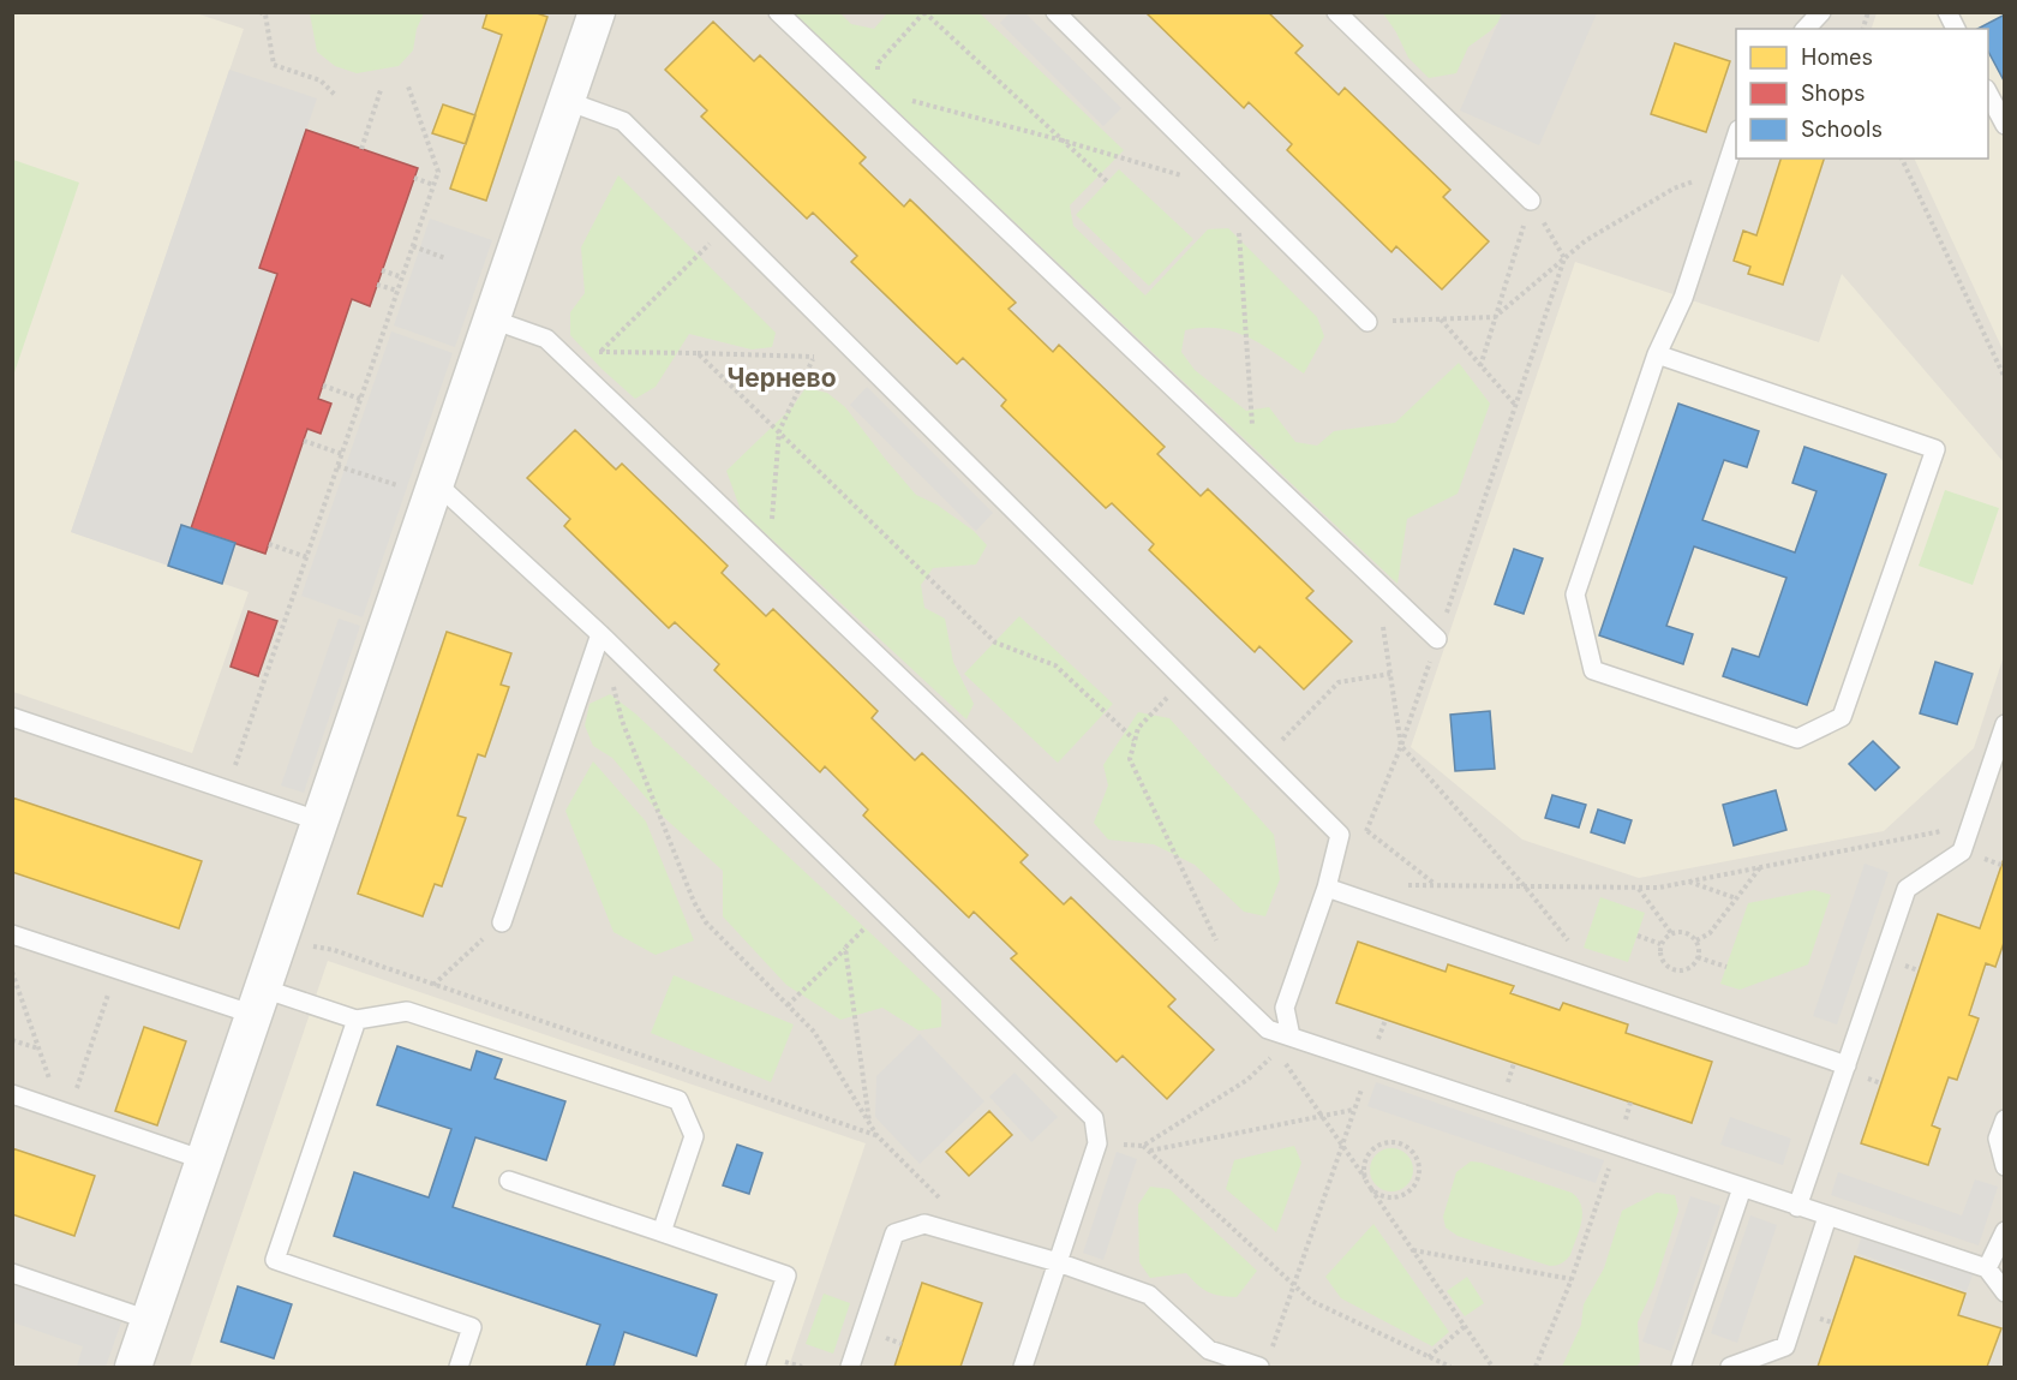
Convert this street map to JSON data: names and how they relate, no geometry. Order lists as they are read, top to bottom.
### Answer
{
  "districts": ["Чернево"],
  "legend": ["Homes", "Shops", "Schools"]
}
